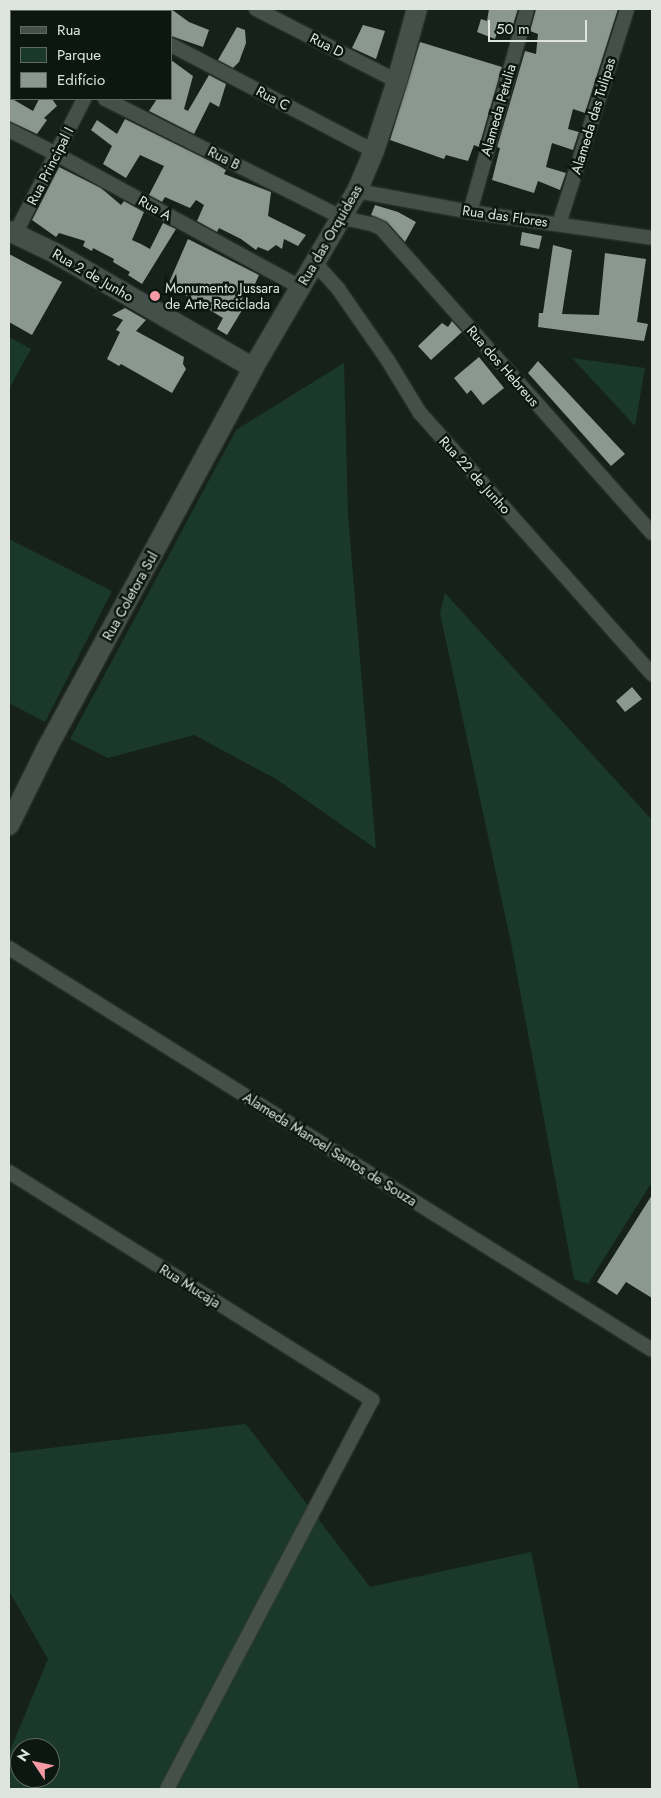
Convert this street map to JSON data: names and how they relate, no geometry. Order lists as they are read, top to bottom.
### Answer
{
  "streets": {
    "street": [
      "Rua D",
      "Rua C",
      "Alameda Petulia",
      "Alameda das Tulipas",
      "Rua B",
      "Rua Principal I",
      "Rua A",
      "Rua das Flores",
      "Rua das Orquideas",
      "Rua 2 de Junho",
      "Rua dos Hebreus",
      "Rua 22 de Junho",
      "Rua Coletora Sul",
      "Alameda Manoel Santos de Souza",
      "Rua Mucaja"
    ]
  },
  "crossings": [
    ["Rua D", "Rua das Orquideas"],
    ["Rua C", "Rua das Orquideas"],
    ["Alameda Petulia", "Rua das Flores"],
    ["Alameda das Tulipas", "Rua das Flores"],
    ["Rua B", "Rua das Orquideas"],
    ["Rua B", "Rua dos Hebreus"],
    ["Rua Principal I", "Rua A"],
    ["Rua Principal I", "Rua 2 de Junho"],
    ["Rua A", "Rua das Orquideas"],
    ["Rua das Flores", "Rua das Orquideas"],
    ["Rua das Orquideas", "Rua 2 de Junho"],
    ["Rua das Orquideas", "Rua dos Hebreus"],
    ["Rua das Orquideas", "Rua 22 de Junho"],
    ["Rua das Orquideas", "Rua Coletora Sul"],
    ["Rua 2 de Junho", "Rua Coletora Sul"]
  ],
  "places": ["Monumento Jussara de Arte Reciclada"],
  "legend": ["Rua", "Parque", "Edifício"],
  "scale_bar": "50 m",
  "north": "top left"
}
